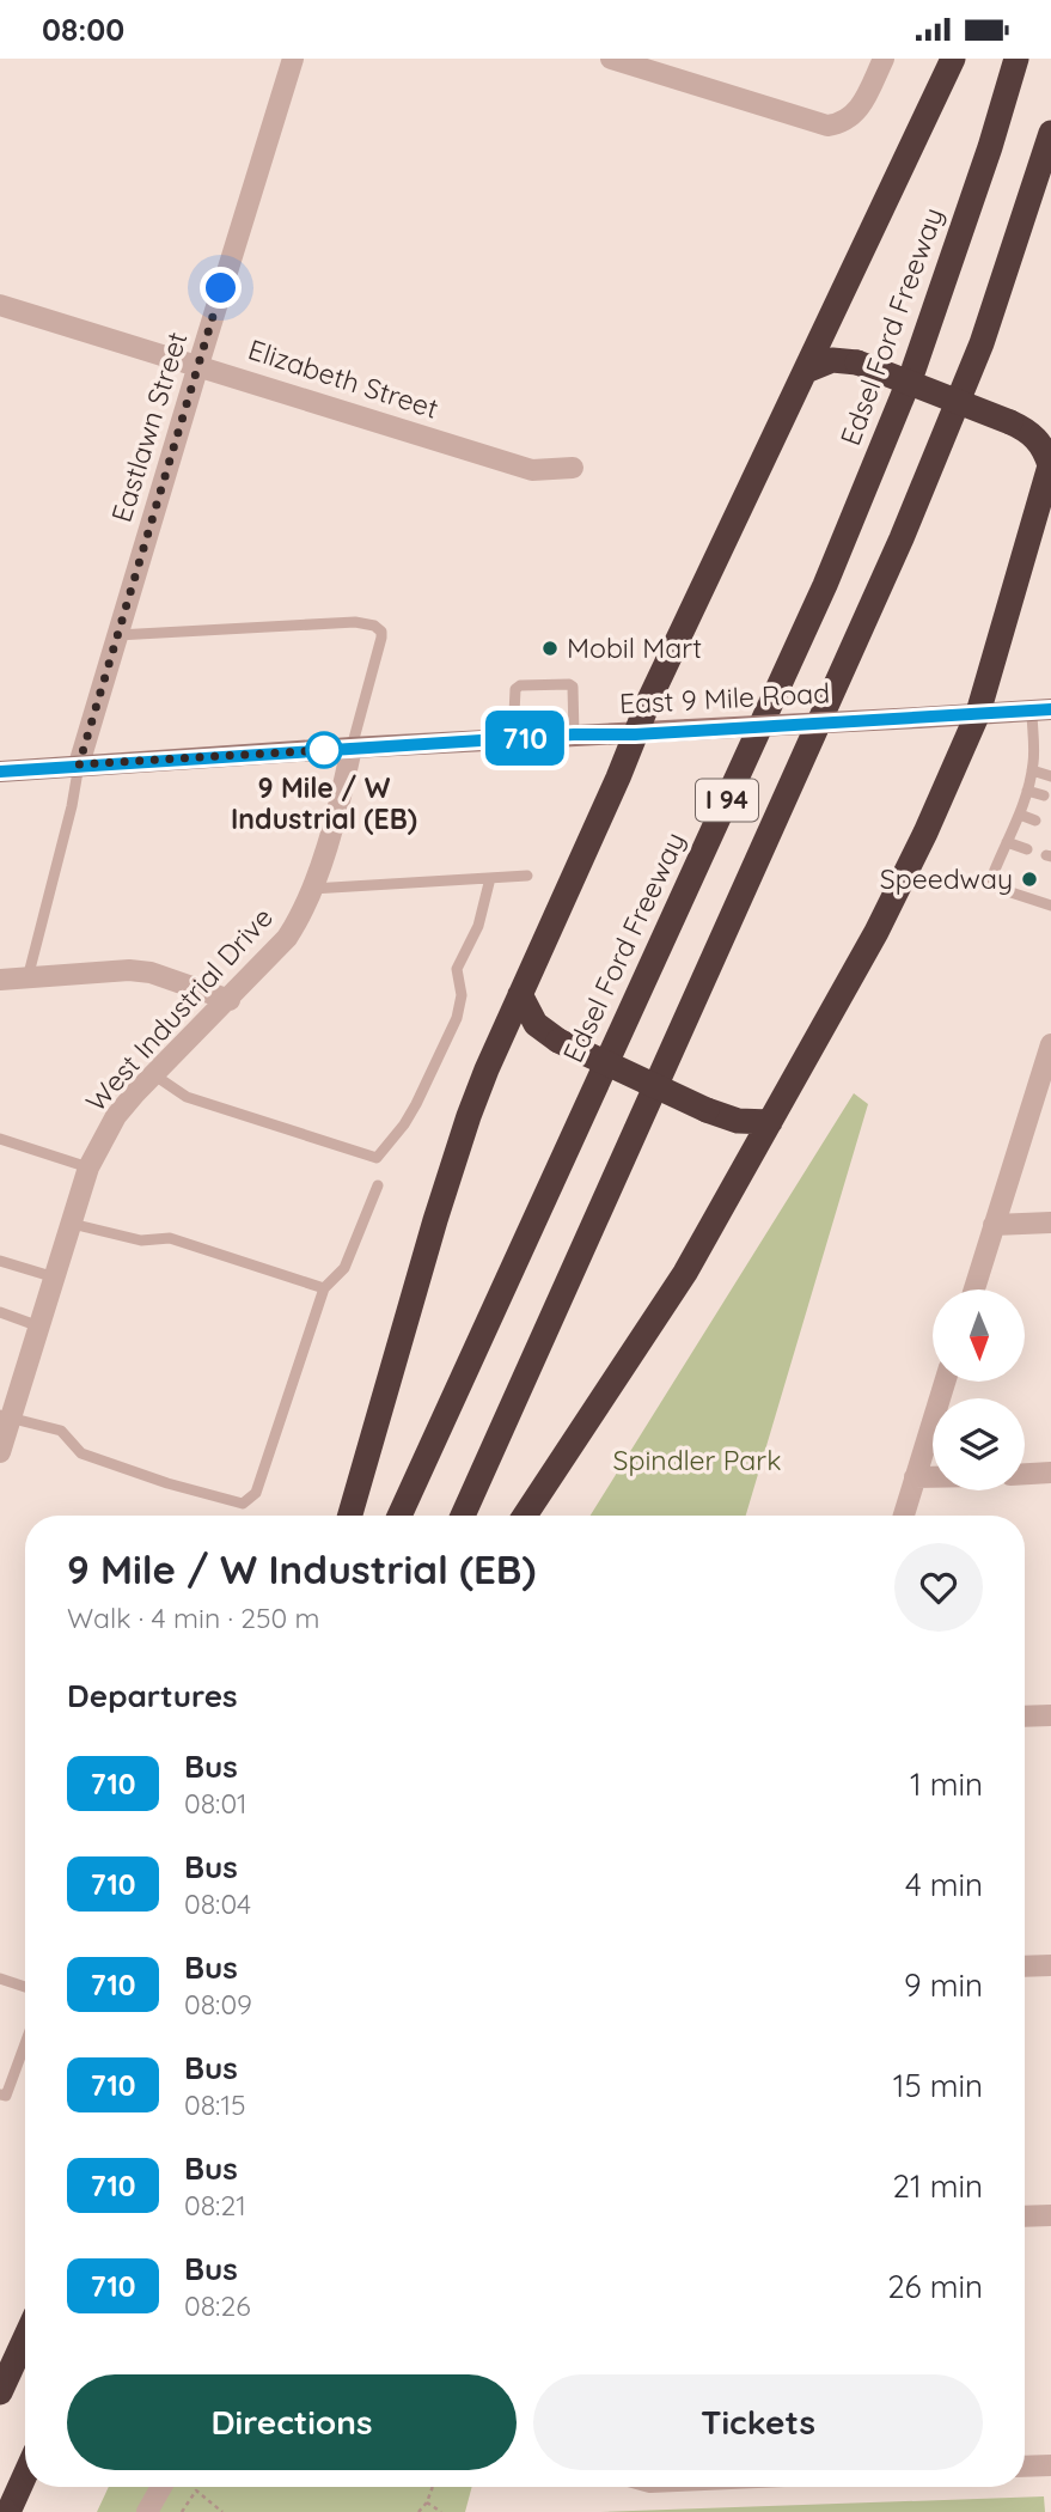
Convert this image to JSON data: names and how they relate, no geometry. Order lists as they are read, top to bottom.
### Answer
{
  "streets": {
    "highway": ["Edsel Ford Freeway", "I 94"],
    "main road": ["East 9 Mile Road"],
    "street": ["Elizabeth Street", "Eastlawn Street", "West Industrial Drive"]
  },
  "crossings": [
    ["Elizabeth Street", "Eastlawn Street"],
    ["Eastlawn Street", "East 9 Mile Road"],
    ["East 9 Mile Road", "West Industrial Drive"]
  ],
  "parks": ["Spindler Park"],
  "places": ["Mobil Mart", "9 Mile / W Industrial (EB)", "Speedway"],
  "lines": ["bus line 710"],
  "north": "bottom",
  "page": {
    "status": "08:00",
    "on_map": "710",
    "heading": [
      ["9 Mile / W Industrial (EB)", "Walk · 4 min · 250 m"],
      "Departures"
    ],
    "list": [
      {
        "mark": "710",
        "name": "Bus",
        "note": "08:01",
        "value": "1 min"
      },
      {
        "mark": "710",
        "name": "Bus",
        "note": "08:04",
        "value": "4 min"
      },
      {
        "mark": "710",
        "name": "Bus",
        "note": "08:09",
        "value": "9 min"
      },
      {
        "mark": "710",
        "name": "Bus",
        "note": "08:15",
        "value": "15 min"
      },
      {
        "mark": "710",
        "name": "Bus",
        "note": "08:21",
        "value": "21 min"
      },
      {
        "mark": "710",
        "name": "Bus",
        "note": "08:26",
        "value": "26 min"
      }
    ],
    "buttons": ["Directions", "Tickets"]
  }
}
